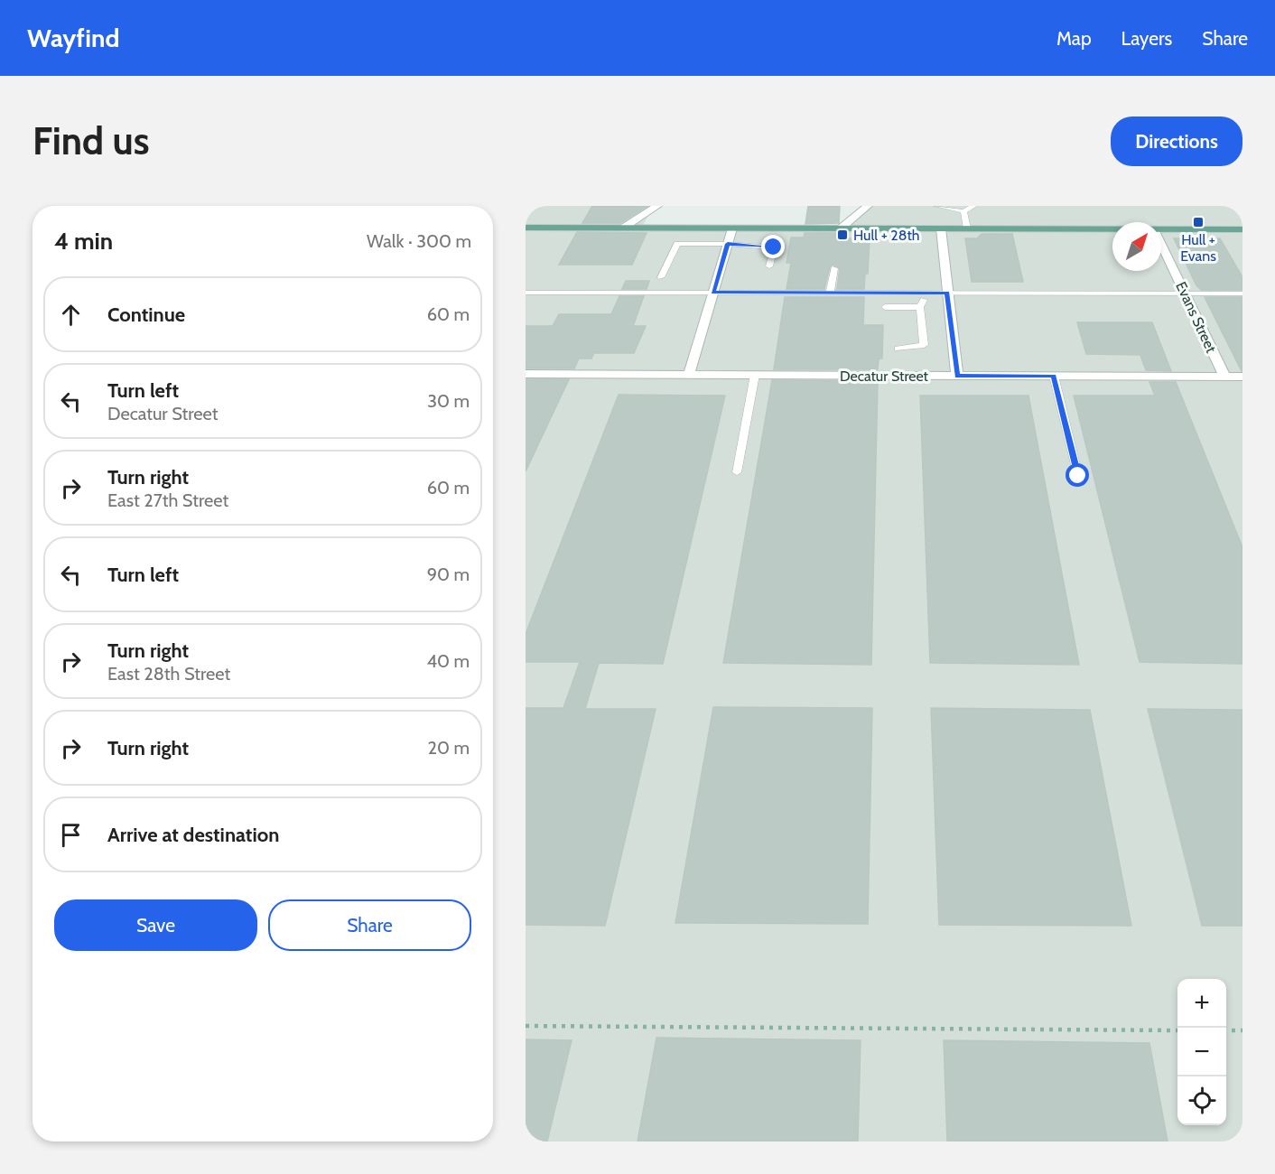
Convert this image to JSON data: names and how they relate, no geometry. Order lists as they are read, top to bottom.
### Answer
{
  "streets": {
    "street": ["Evans Street", "Decatur Street"]
  },
  "crossings": [
    ["Evans Street", "Decatur Street"]
  ],
  "places": {
    "transit": ["Hull + Evans", "Hull + 28th"]
  },
  "north": "top right",
  "page": {
    "header": "Wayfind",
    "nav": ["Map", "Layers", "Share"],
    "buttons": [
      "Directions",
      ["Save", "Share"]
    ],
    "title": "Find us",
    "heading": ["4 min", "Walk · 300 m"],
    "list": [
      ["Continue", "60 m"],
      ["Turn left", "Decatur Street", "30 m"],
      ["Turn right", "East 27th Street", "60 m"],
      ["Turn left", "90 m"],
      ["Turn right", "East 28th Street", "40 m"],
      ["Turn right", "20 m"],
      "Arrive at destination"
    ],
    "map_buttons": ["+", "−"]
  }
}
